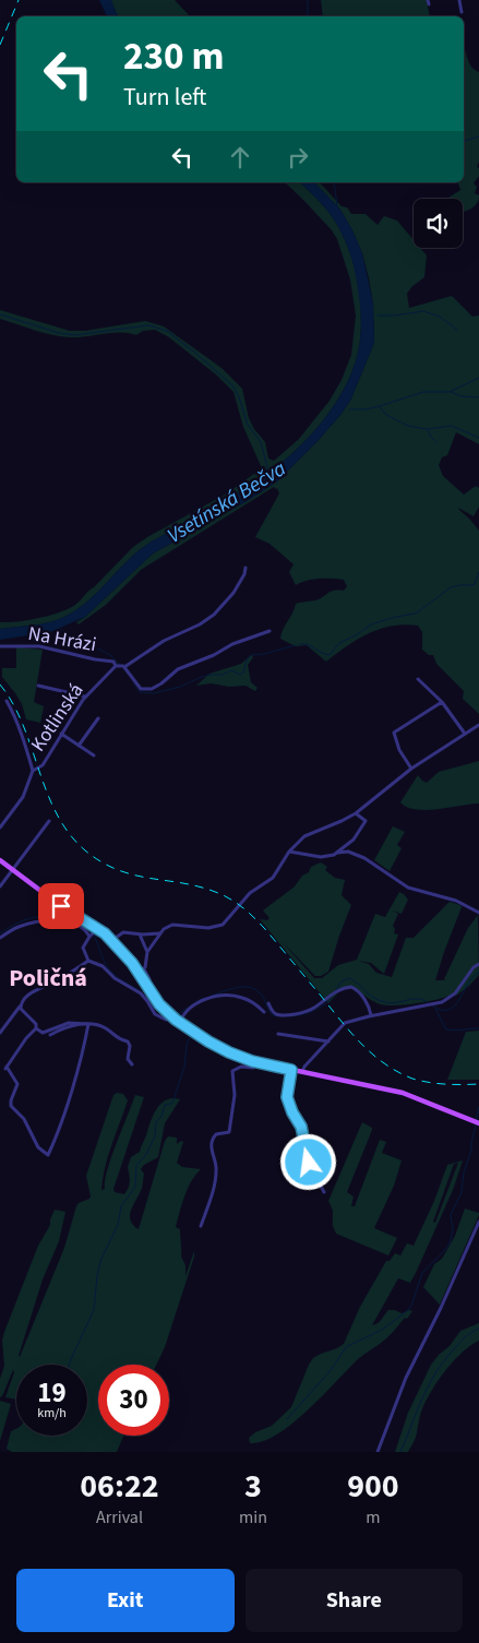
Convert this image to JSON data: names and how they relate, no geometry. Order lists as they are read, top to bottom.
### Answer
{
  "streets": {
    "street": ["Na Hrázi", "Kotlinská"]
  },
  "crossings": [
    ["Na Hrázi", "Kotlinská"]
  ],
  "districts": ["Poličná"],
  "water": ["Vsetínská Bečva"],
  "page": {
    "turn": ["230 m", "Turn left"],
    "speed": "19 km/h",
    "limit": "30",
    "eta": [
      "06:22",
      "Arrival",
      "3",
      "min",
      "900",
      "m"
    ],
    "buttons": ["Exit", "Share"]
  }
}
